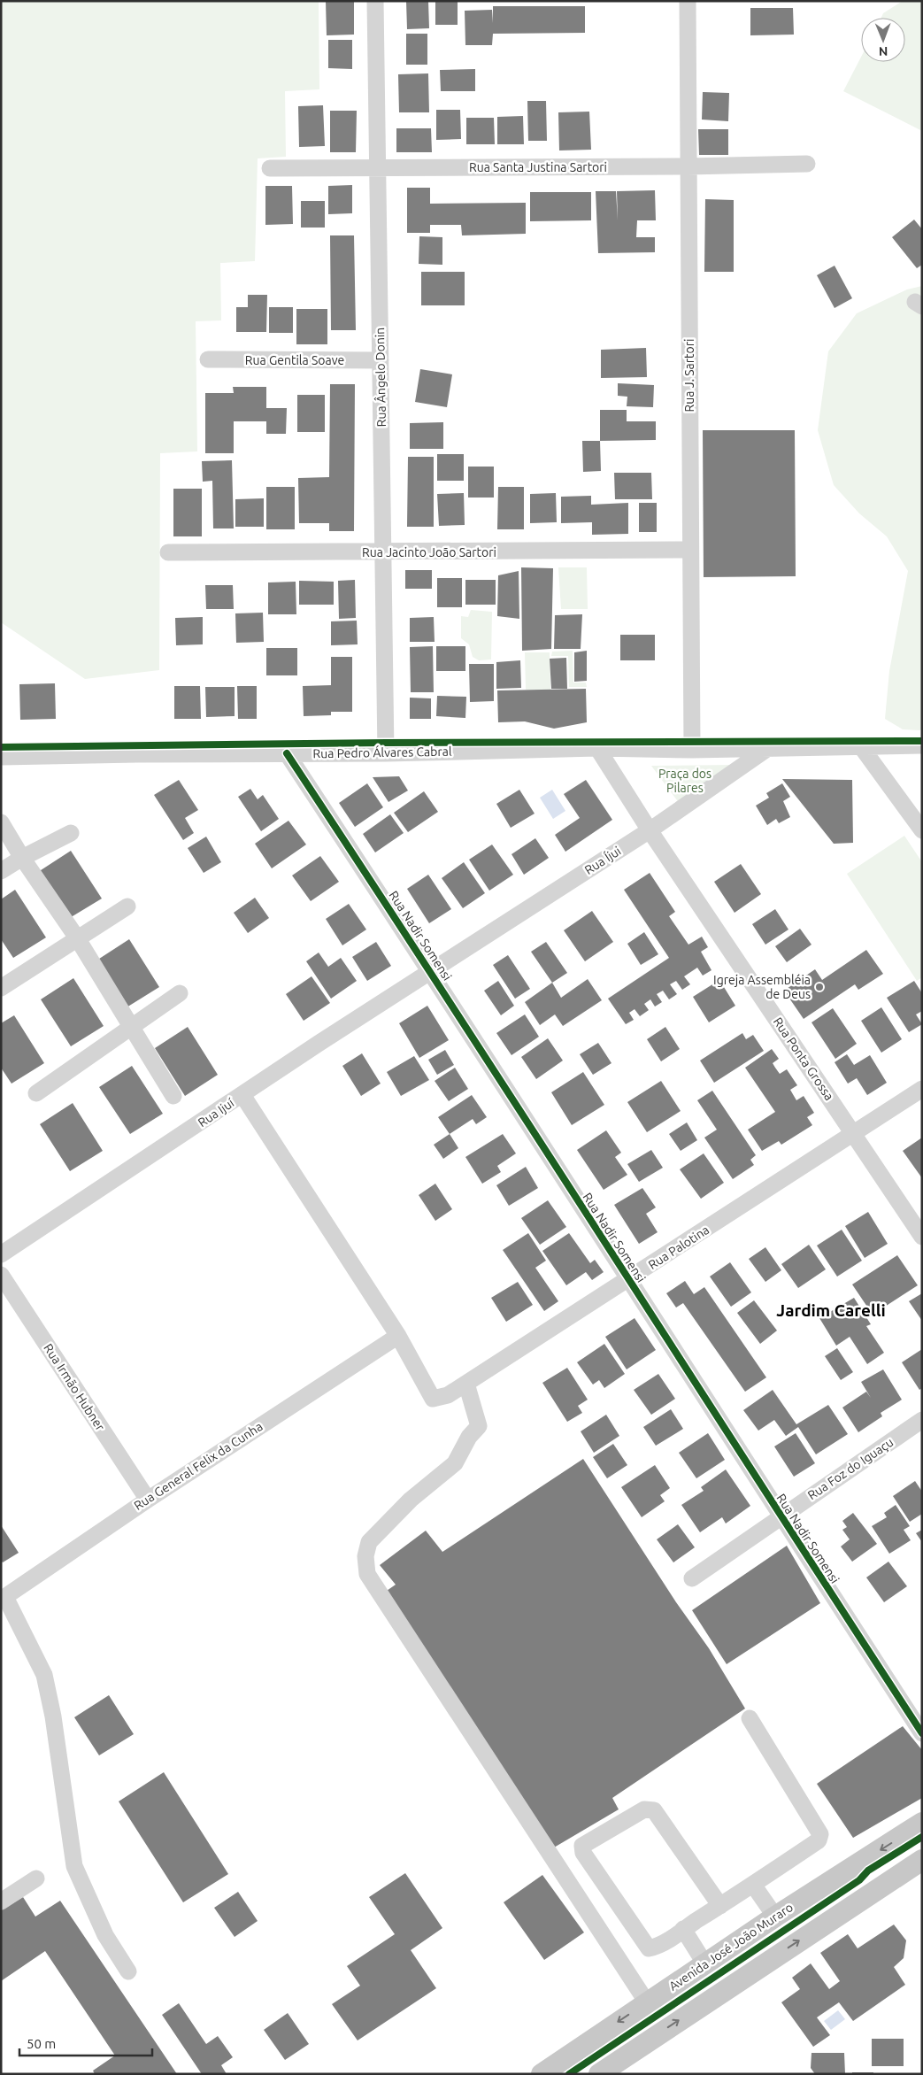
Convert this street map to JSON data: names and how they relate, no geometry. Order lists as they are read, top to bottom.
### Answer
{
  "streets": {
    "main road": ["Avenida José João Muraro"],
    "street": [
      "Rua Santa Justina Sartori",
      "Rua Gentila Soave",
      "Rua J. Sartori",
      "Rua Ângelo Donin",
      "Rua Jacinto João Sartori",
      "Rua Pedro Álvares Cabral",
      "Rua Íjui",
      "Rua Nadir Somensi",
      "Rua Ponta Grossa",
      "Rua Ijuí",
      "Rua Palotina",
      "Rua Irmão Hubner",
      "Rua General Felix da Cunha",
      "Rua Foz do Iguaçu"
    ]
  },
  "crossings": [
    ["Rua Santa Justina Sartori", "Rua J. Sartori"],
    ["Rua Santa Justina Sartori", "Rua Ângelo Donin"],
    ["Rua Gentila Soave", "Rua Ângelo Donin"],
    ["Rua J. Sartori", "Rua Jacinto João Sartori"],
    ["Rua J. Sartori", "Rua Pedro Álvares Cabral"],
    ["Rua Ângelo Donin", "Rua Jacinto João Sartori"],
    ["Rua Ângelo Donin", "Rua Pedro Álvares Cabral"],
    ["Rua Pedro Álvares Cabral", "Rua Íjui"],
    ["Rua Pedro Álvares Cabral", "Rua Nadir Somensi"],
    ["Rua Pedro Álvares Cabral", "Rua Ponta Grossa"],
    ["Rua Íjui", "Rua Nadir Somensi"],
    ["Rua Íjui", "Rua Ponta Grossa"],
    ["Rua Íjui", "Rua Ijuí"],
    ["Rua Nadir Somensi", "Rua Ijuí"],
    ["Rua Nadir Somensi", "Rua Palotina"],
    ["Rua Nadir Somensi", "Rua Foz do Iguaçu"],
    ["Rua Ponta Grossa", "Rua Palotina"],
    ["Rua Palotina", "Rua General Felix da Cunha"],
    ["Rua Irmão Hubner", "Rua General Felix da Cunha"]
  ],
  "districts": ["Jardim Carelli"],
  "parks": ["Praça dos Pilares"],
  "places": ["Igreja Assembléia de Deus"],
  "scale_bar": "50 m",
  "north": "bottom"
}
